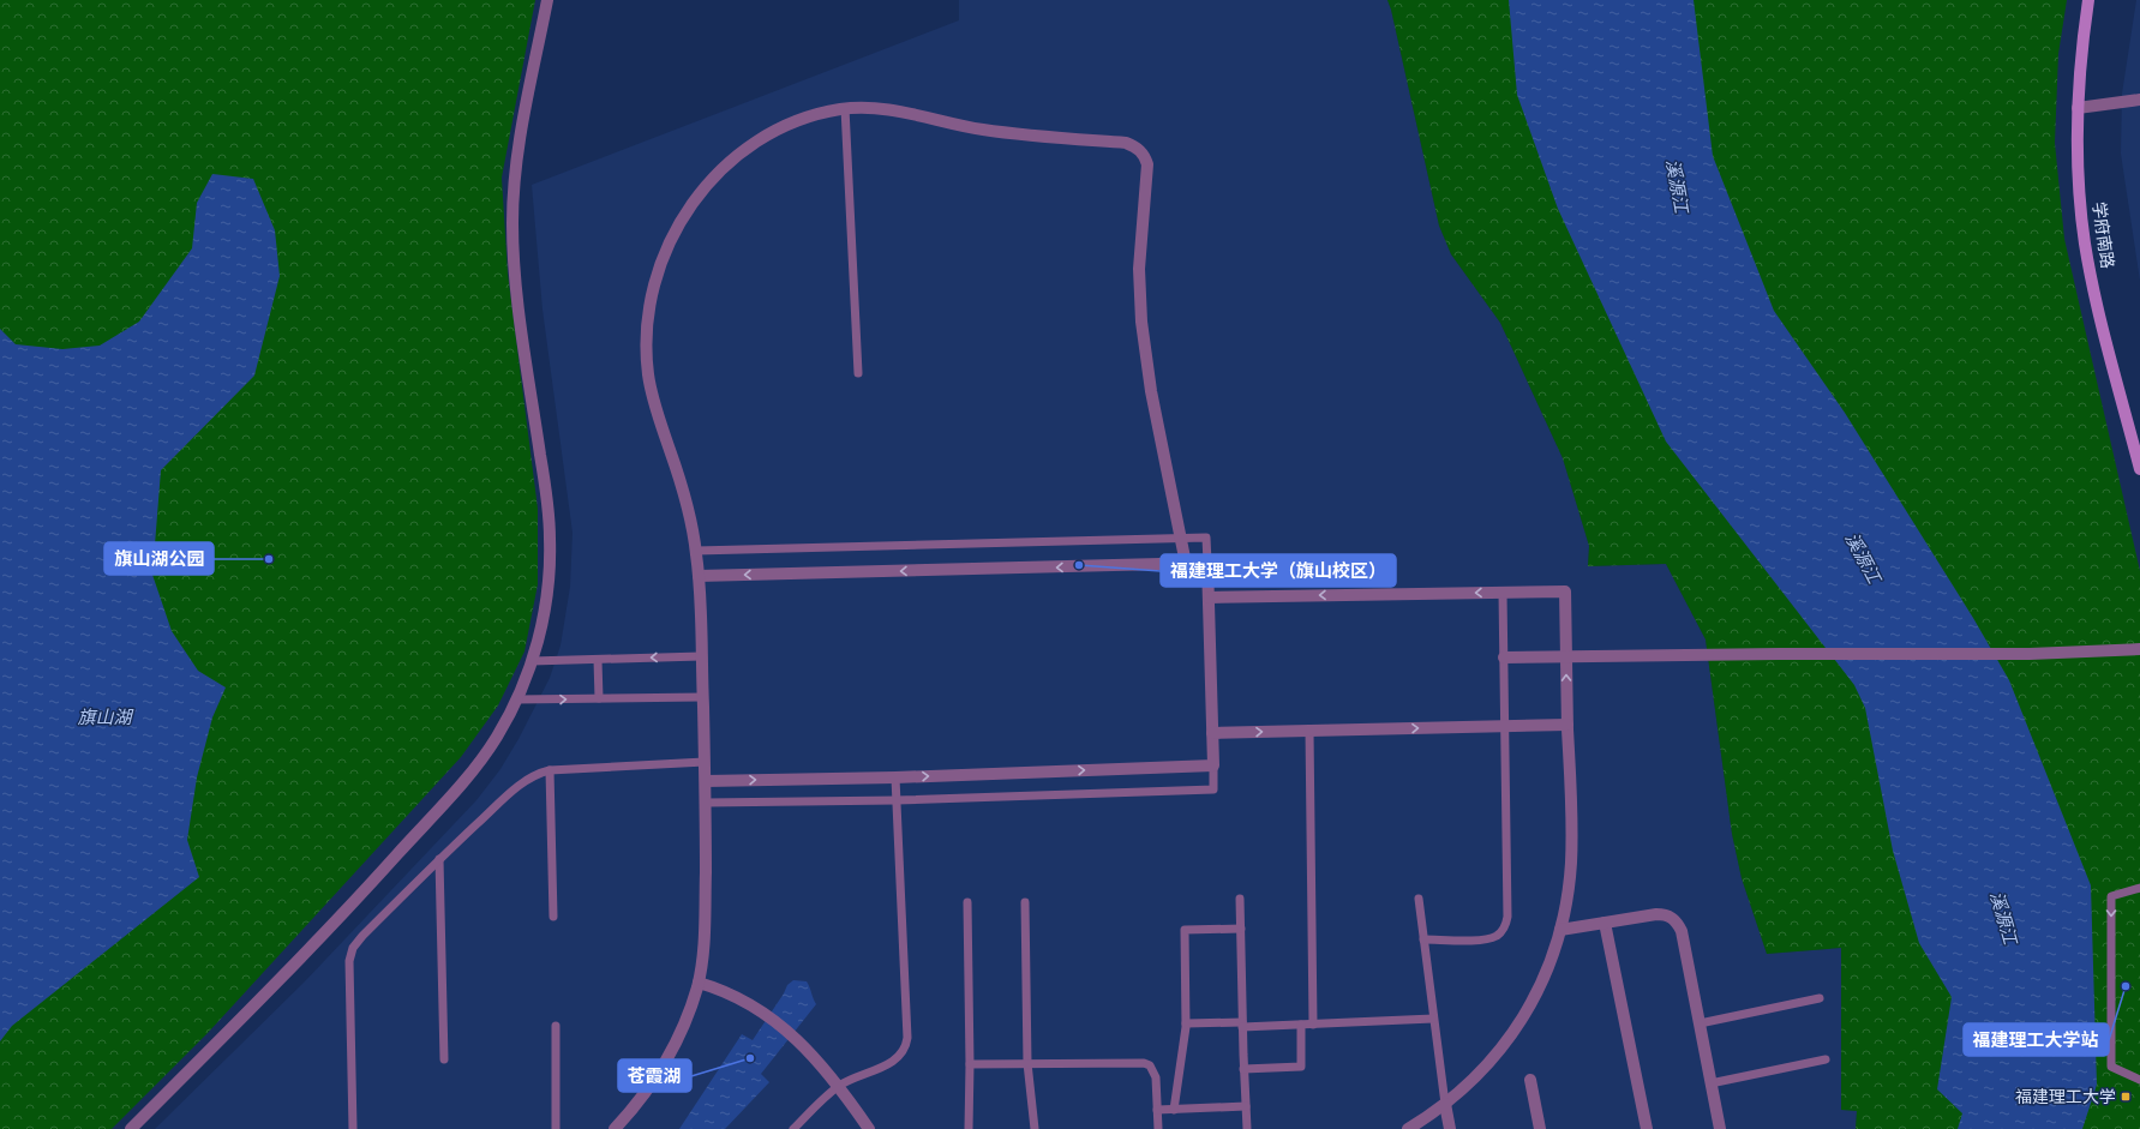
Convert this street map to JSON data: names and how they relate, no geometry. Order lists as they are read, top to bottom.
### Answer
{
  "streets": {
    "main road": ["学府南路"]
  },
  "water": ["溪源江", "旗山湖"],
  "places": {
    "other": [
      "旗山湖公园",
      "福建理工大学（旗山校区）",
      "福建理工大学站",
      "苍霞湖"
    ],
    "transit": ["福建理工大学"]
  }
}
